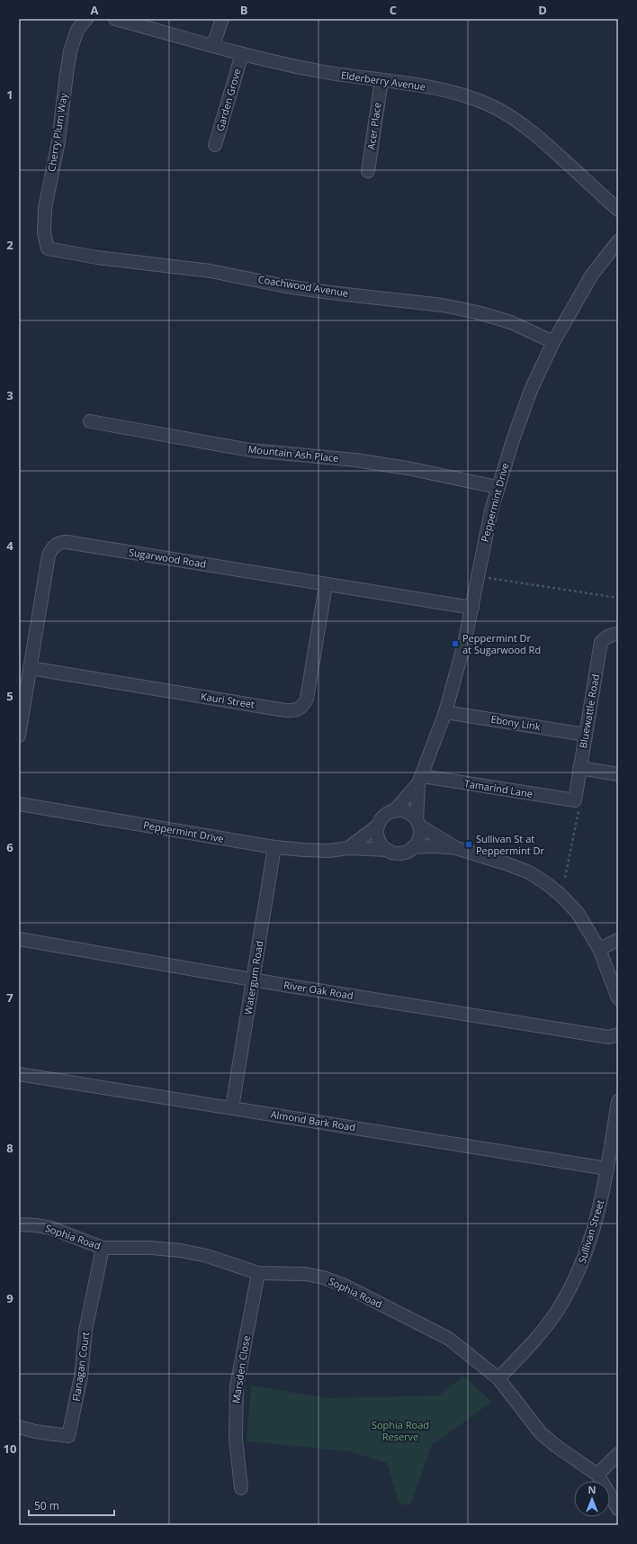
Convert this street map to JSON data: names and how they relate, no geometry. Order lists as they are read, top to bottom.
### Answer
{
  "streets": {
    "street": [
      "Elderberry Avenue",
      "Garden Grove",
      "Acer Place",
      "Cherry Plum Way",
      "Coachwood Avenue",
      "Mountain Ash Place",
      "Peppermint Drive",
      "Sugarwood Road",
      "Kauri Street",
      "Bluewattle Road",
      "Ebony Link",
      "Tamarind Lane",
      "Watergum Road",
      "River Oak Road",
      "Almond Bark Road",
      "Sullivan Street",
      "Sophia Road",
      "Flanagan Court",
      "Marsden Close"
    ]
  },
  "crossings": [
    ["Elderberry Avenue", "Garden Grove"],
    ["Elderberry Avenue", "Acer Place"],
    ["Cherry Plum Way", "Coachwood Avenue"],
    ["Coachwood Avenue", "Peppermint Drive"],
    ["Mountain Ash Place", "Peppermint Drive"],
    ["Peppermint Drive", "Sugarwood Road"],
    ["Peppermint Drive", "Ebony Link"],
    ["Peppermint Drive", "Tamarind Lane"],
    ["Peppermint Drive", "Watergum Road"],
    ["Sugarwood Road", "Kauri Street"],
    ["Bluewattle Road", "Ebony Link"],
    ["Bluewattle Road", "Tamarind Lane"],
    ["Watergum Road", "River Oak Road"],
    ["Watergum Road", "Almond Bark Road"],
    ["Almond Bark Road", "Sullivan Street"],
    ["Sullivan Street", "Sophia Road"],
    ["Sophia Road", "Flanagan Court"],
    ["Sophia Road", "Marsden Close"]
  ],
  "parks": ["Sophia Road Reserve"],
  "places": {
    "transit": ["Peppermint Dr at Sugarwood Rd", "Sullivan St at Peppermint Dr"]
  },
  "scale_bar": "50 m",
  "north": "top",
  "grid": {
    "columns": [
      "A",
      "B",
      "C",
      "D"
    ],
    "rows": [
      "1",
      "2",
      "3",
      "4",
      "5",
      "6",
      "7",
      "8",
      "9",
      "10"
    ]
  }
}
